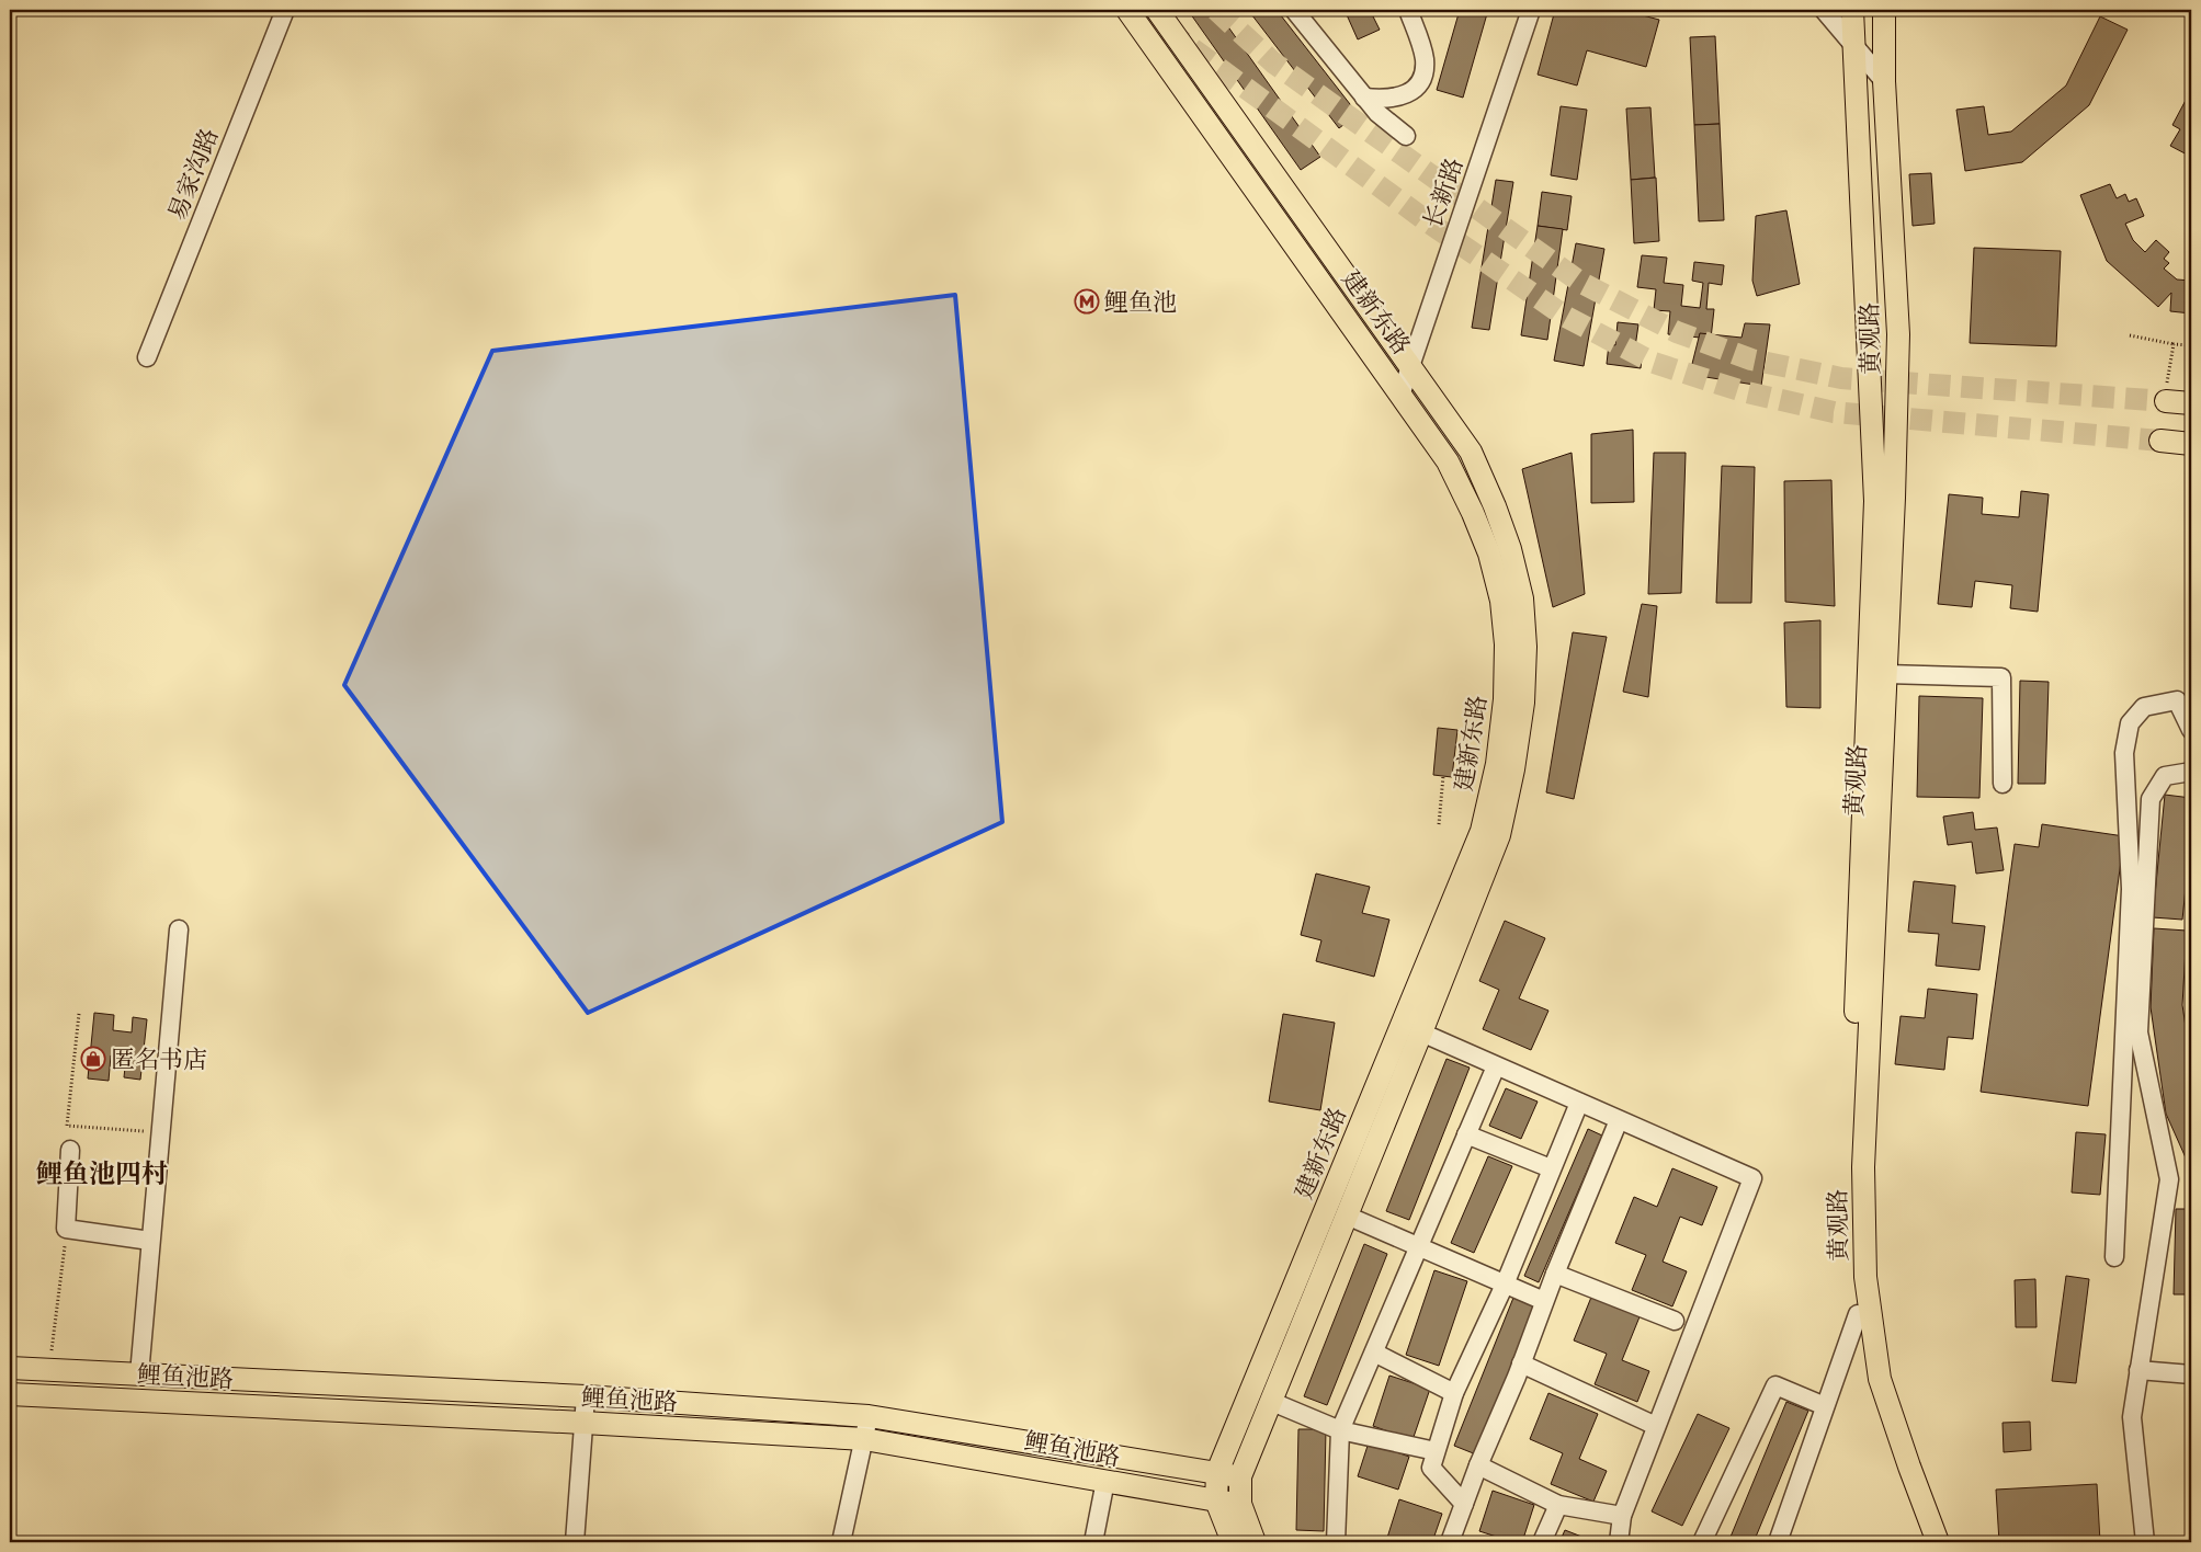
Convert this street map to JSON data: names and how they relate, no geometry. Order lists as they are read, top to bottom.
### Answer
{
  "streets": {
    "main road": ["建新东路", "黄观路", "鲤鱼池路"],
    "street": ["易家沟路", "长新路"]
  },
  "crossings": [
    ["长新路", "建新东路"],
    ["建新东路", "鲤鱼池路"]
  ],
  "districts": ["鲤鱼池四村"],
  "places": {
    "metro station": ["鲤鱼池"],
    "shop": ["匿名书店"]
  }
}
